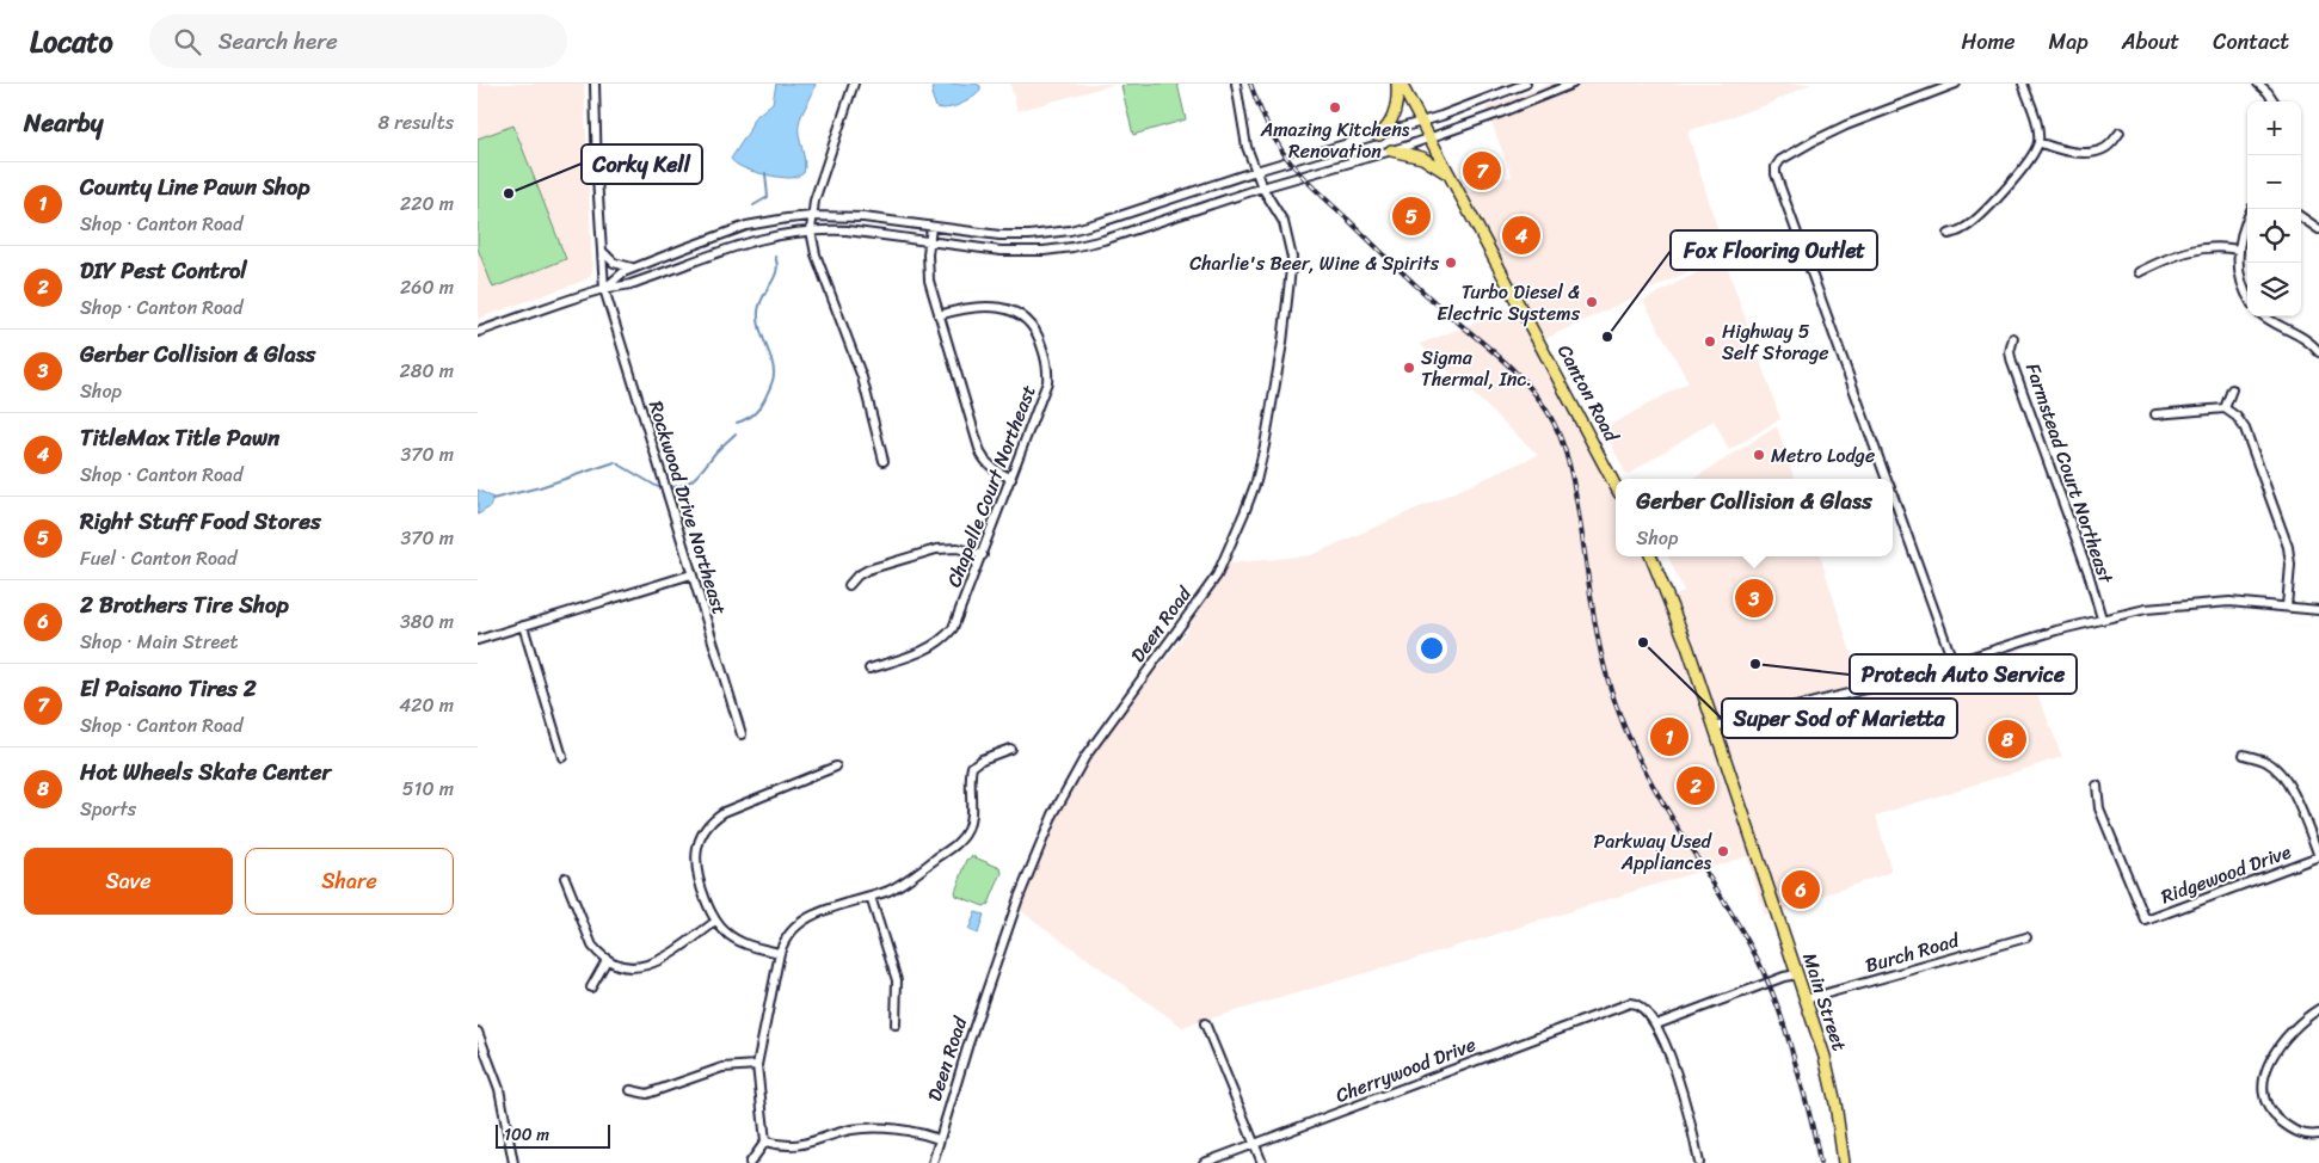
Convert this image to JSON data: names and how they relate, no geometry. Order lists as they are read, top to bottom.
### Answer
{
  "streets": {
    "main road": ["Canton Road", "Main Street"],
    "street": [
      "Farmstead Court Northeast",
      "Chapelle Court Northeast",
      "Rockwood Drive Northeast",
      "Deen Road",
      "Ridgewood Drive",
      "Burch Road",
      "Cherrywood Drive"
    ]
  },
  "crossings": [
    ["Burch Road", "Main Street"]
  ],
  "places": [
    "Amazing Kitchens Renovation",
    "Corky Kell",
    "Charlie's Beer, Wine & Spirits",
    "Turbo Diesel & Electric Systems",
    "Fox Flooring Outlet",
    "Highway 5 Self Storage",
    "Sigma Thermal, Inc.",
    "Metro Lodge",
    "Super Sod of Marietta",
    "Protech Auto Service",
    "Parkway Used Appliances"
  ],
  "scale_bar": "100 m",
  "page": {
    "header": "Locato",
    "search": "Search here",
    "nav": [
      "Home",
      "Map",
      "About",
      "Contact"
    ],
    "heading": ["Nearby", "8 results"],
    "map_buttons": ["+", "−"],
    "pins": [
      "7",
      "5",
      "4",
      "3",
      "1",
      "8",
      "2",
      "6"
    ],
    "list": [
      {
        "mark": "1",
        "name": "County Line Pawn Shop",
        "note": "Shop · Canton Road",
        "value": "220 m"
      },
      {
        "mark": "2",
        "name": "DIY Pest Control",
        "note": "Shop · Canton Road",
        "value": "260 m"
      },
      {
        "mark": "3",
        "name": "Gerber Collision & Glass",
        "note": "Shop",
        "value": "280 m"
      },
      {
        "mark": "4",
        "name": "TitleMax Title Pawn",
        "note": "Shop · Canton Road",
        "value": "370 m"
      },
      {
        "mark": "5",
        "name": "Right Stuff Food Stores",
        "note": "Fuel · Canton Road",
        "value": "370 m"
      },
      {
        "mark": "6",
        "name": "2 Brothers Tire Shop",
        "note": "Shop · Main Street",
        "value": "380 m"
      },
      {
        "mark": "7",
        "name": "El Paisano Tires 2",
        "note": "Shop · Canton Road",
        "value": "420 m"
      },
      {
        "mark": "8",
        "name": "Hot Wheels Skate Center",
        "note": "Sports",
        "value": "510 m"
      }
    ],
    "popup": ["Gerber Collision & Glass", "Shop"],
    "buttons": ["Save", "Share"],
    "scale": "100 m"
  }
}
